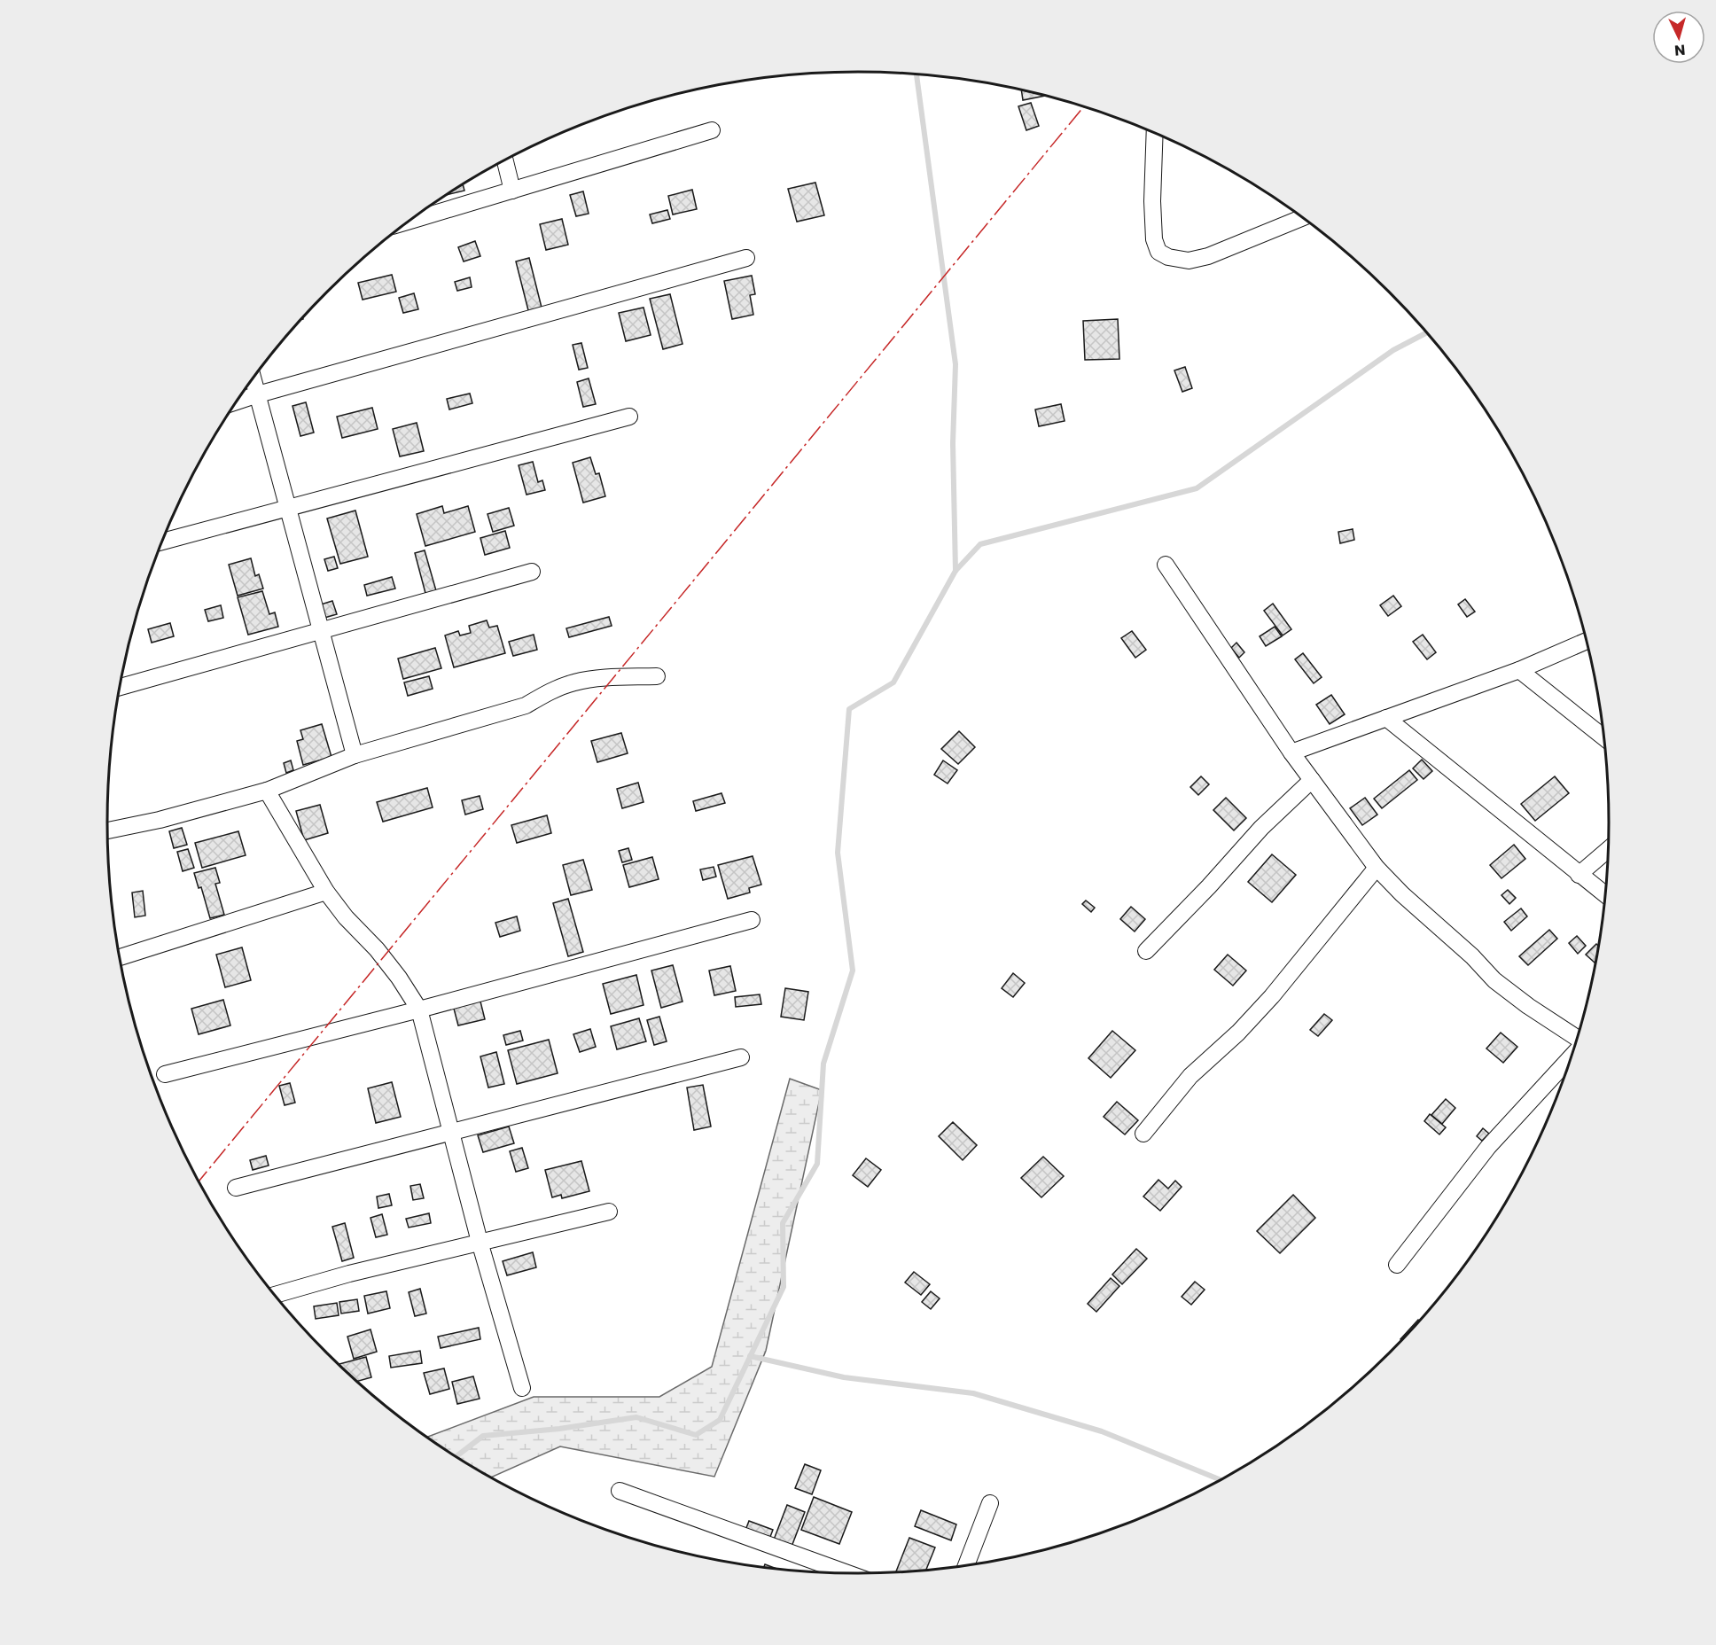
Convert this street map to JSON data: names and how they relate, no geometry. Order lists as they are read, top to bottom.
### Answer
{
  "north": "bottom"
}
